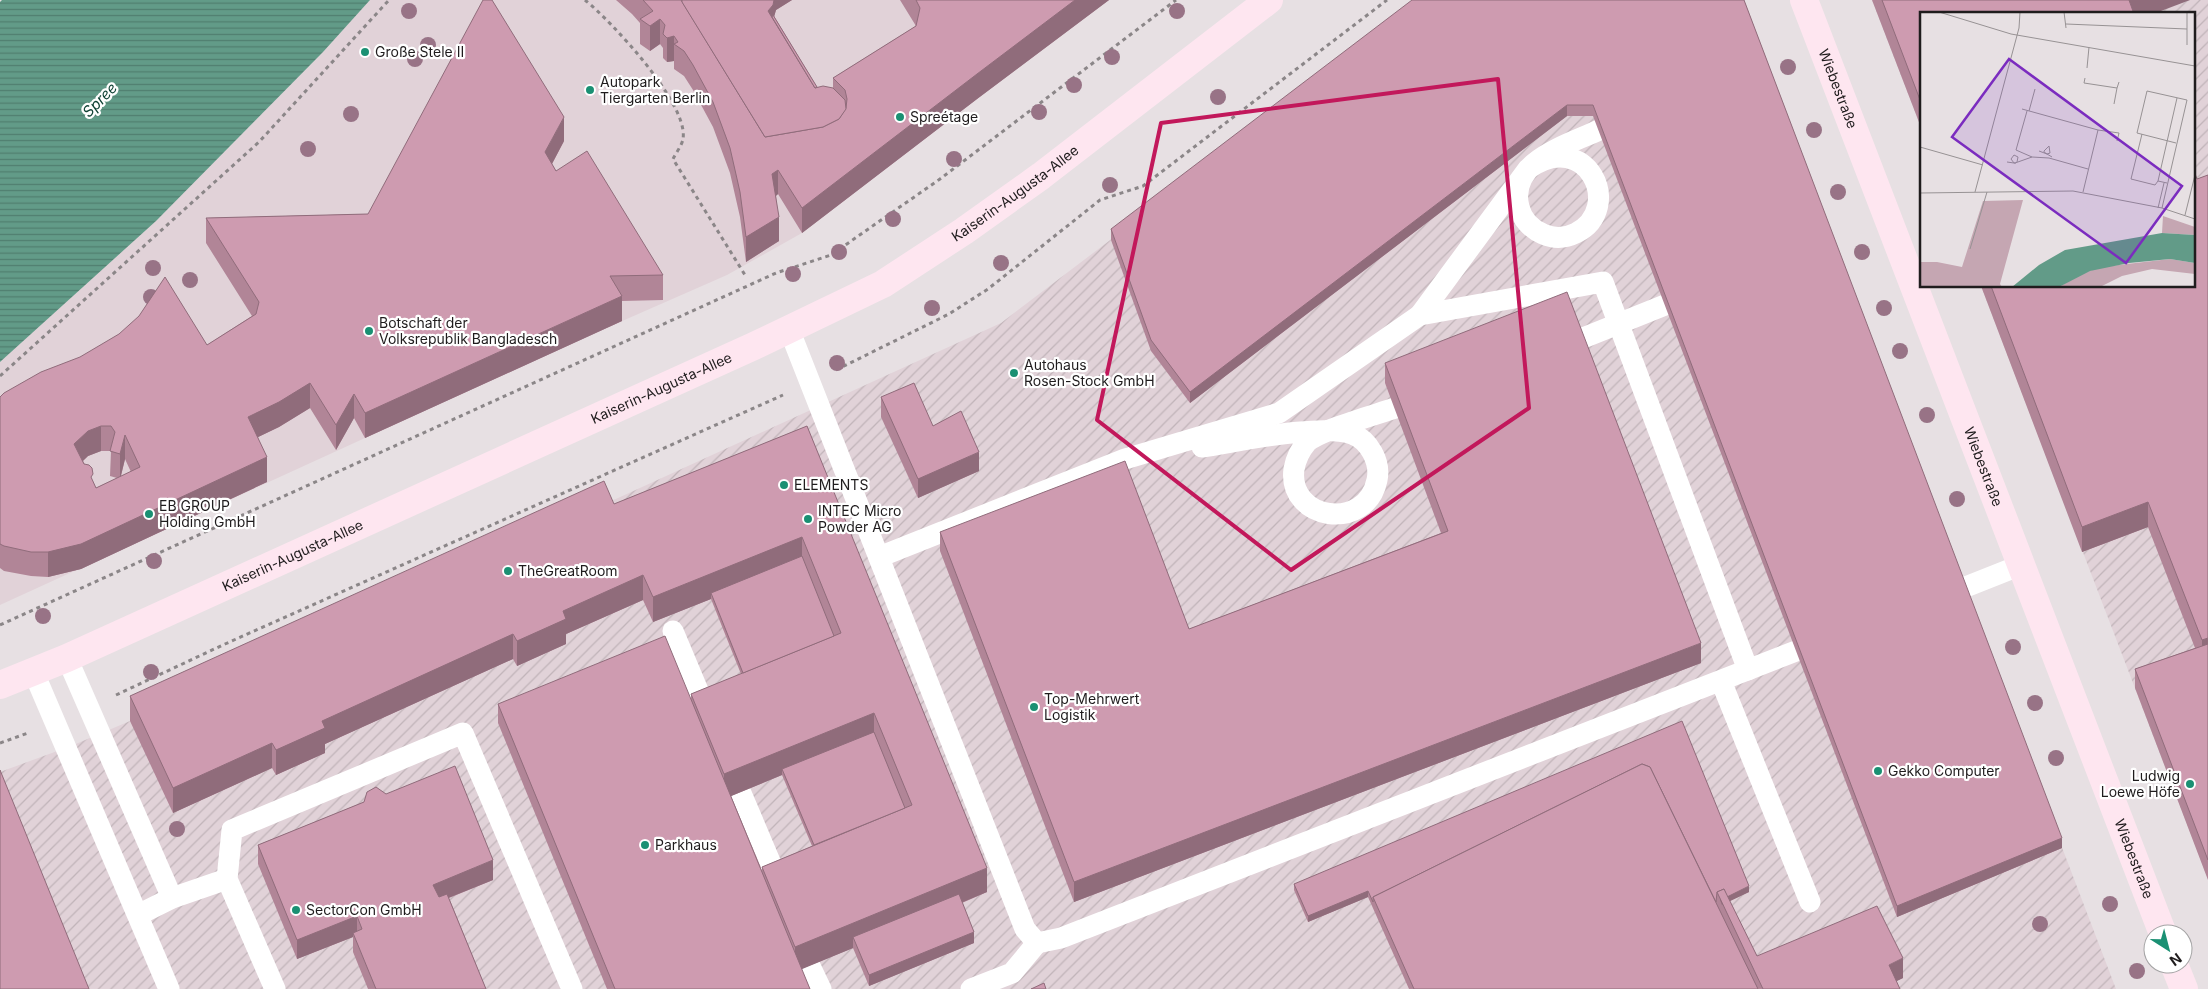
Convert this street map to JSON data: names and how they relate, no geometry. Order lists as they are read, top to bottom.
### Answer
{
  "streets": {
    "main road": ["Wiebestraße", "Kaiserin-Augusta-Allee"]
  },
  "water": ["Spree"],
  "places": [
    "Große Stele II",
    "Autopark Tiergarten Berlin",
    "Spreétage",
    "Botschaft der Volksrepublik Bangladesch",
    "Autohaus Rosen-Stock GmbH",
    "ELEMENTS",
    "EB GROUP Holding GmbH",
    "INTEC Micro Powder AG",
    "TheGreatRoom",
    "Top-Mehrwert Logistik",
    "Gekko Computer",
    "Ludwig Loewe Höfe",
    "Parkhaus",
    "SectorCon GmbH"
  ],
  "north": "bottom right"
}
